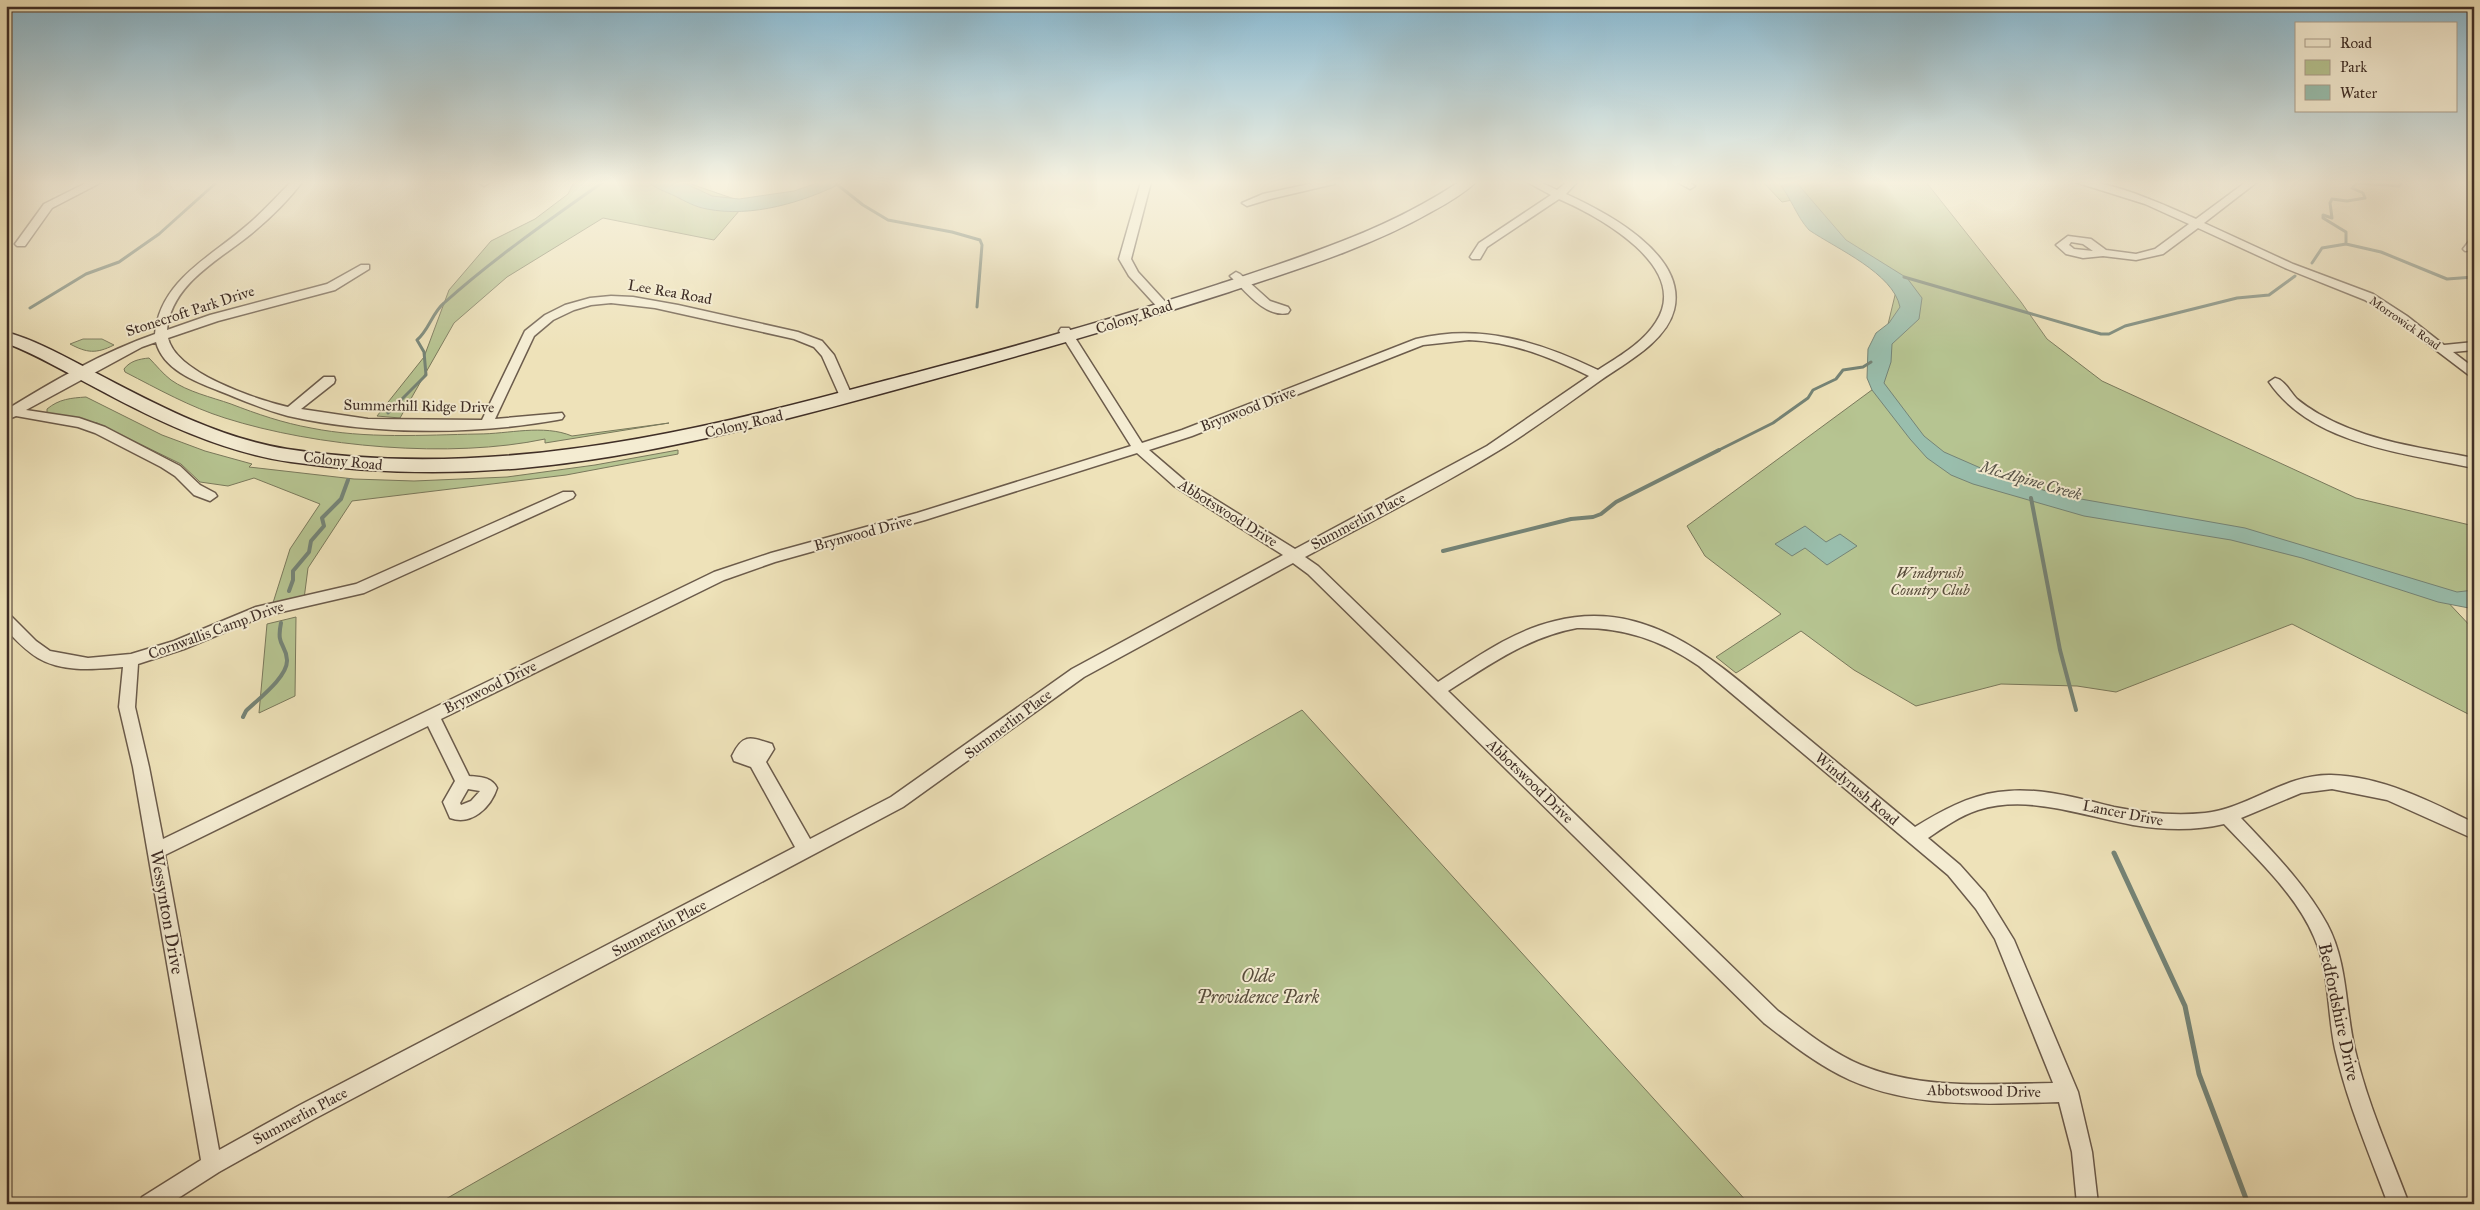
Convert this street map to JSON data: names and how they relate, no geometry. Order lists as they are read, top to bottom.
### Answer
{
  "streets": {
    "main road": ["Colony Road"],
    "street": [
      "Lee Rea Road",
      "Stonecroft Park Drive",
      "Morrowick Road",
      "Summerhill Ridge Drive",
      "Brynwood Drive",
      "Abbotswood Drive",
      "Summerlin Place",
      "Cornwallis Camp Drive",
      "Windyrush Road",
      "Lancer Drive",
      "Wessynton Drive",
      "Bedfordshire Drive"
    ]
  },
  "crossings": [
    ["Lee Rea Road", "Colony Road"],
    ["Lee Rea Road", "Summerhill Ridge Drive"],
    ["Stonecroft Park Drive", "Colony Road"],
    ["Stonecroft Park Drive", "Summerhill Ridge Drive"],
    ["Colony Road", "Abbotswood Drive"],
    ["Brynwood Drive", "Abbotswood Drive"],
    ["Brynwood Drive", "Summerlin Place"],
    ["Brynwood Drive", "Wessynton Drive"],
    ["Abbotswood Drive", "Summerlin Place"],
    ["Abbotswood Drive", "Windyrush Road"],
    ["Summerlin Place", "Wessynton Drive"],
    ["Cornwallis Camp Drive", "Wessynton Drive"],
    ["Windyrush Road", "Lancer Drive"],
    ["Lancer Drive", "Bedfordshire Drive"]
  ],
  "water": ["McAlpine Creek"],
  "parks": ["Windyrush Country Club", "Olde Providence Park"],
  "legend": ["Road", "Park", "Water"]
}
